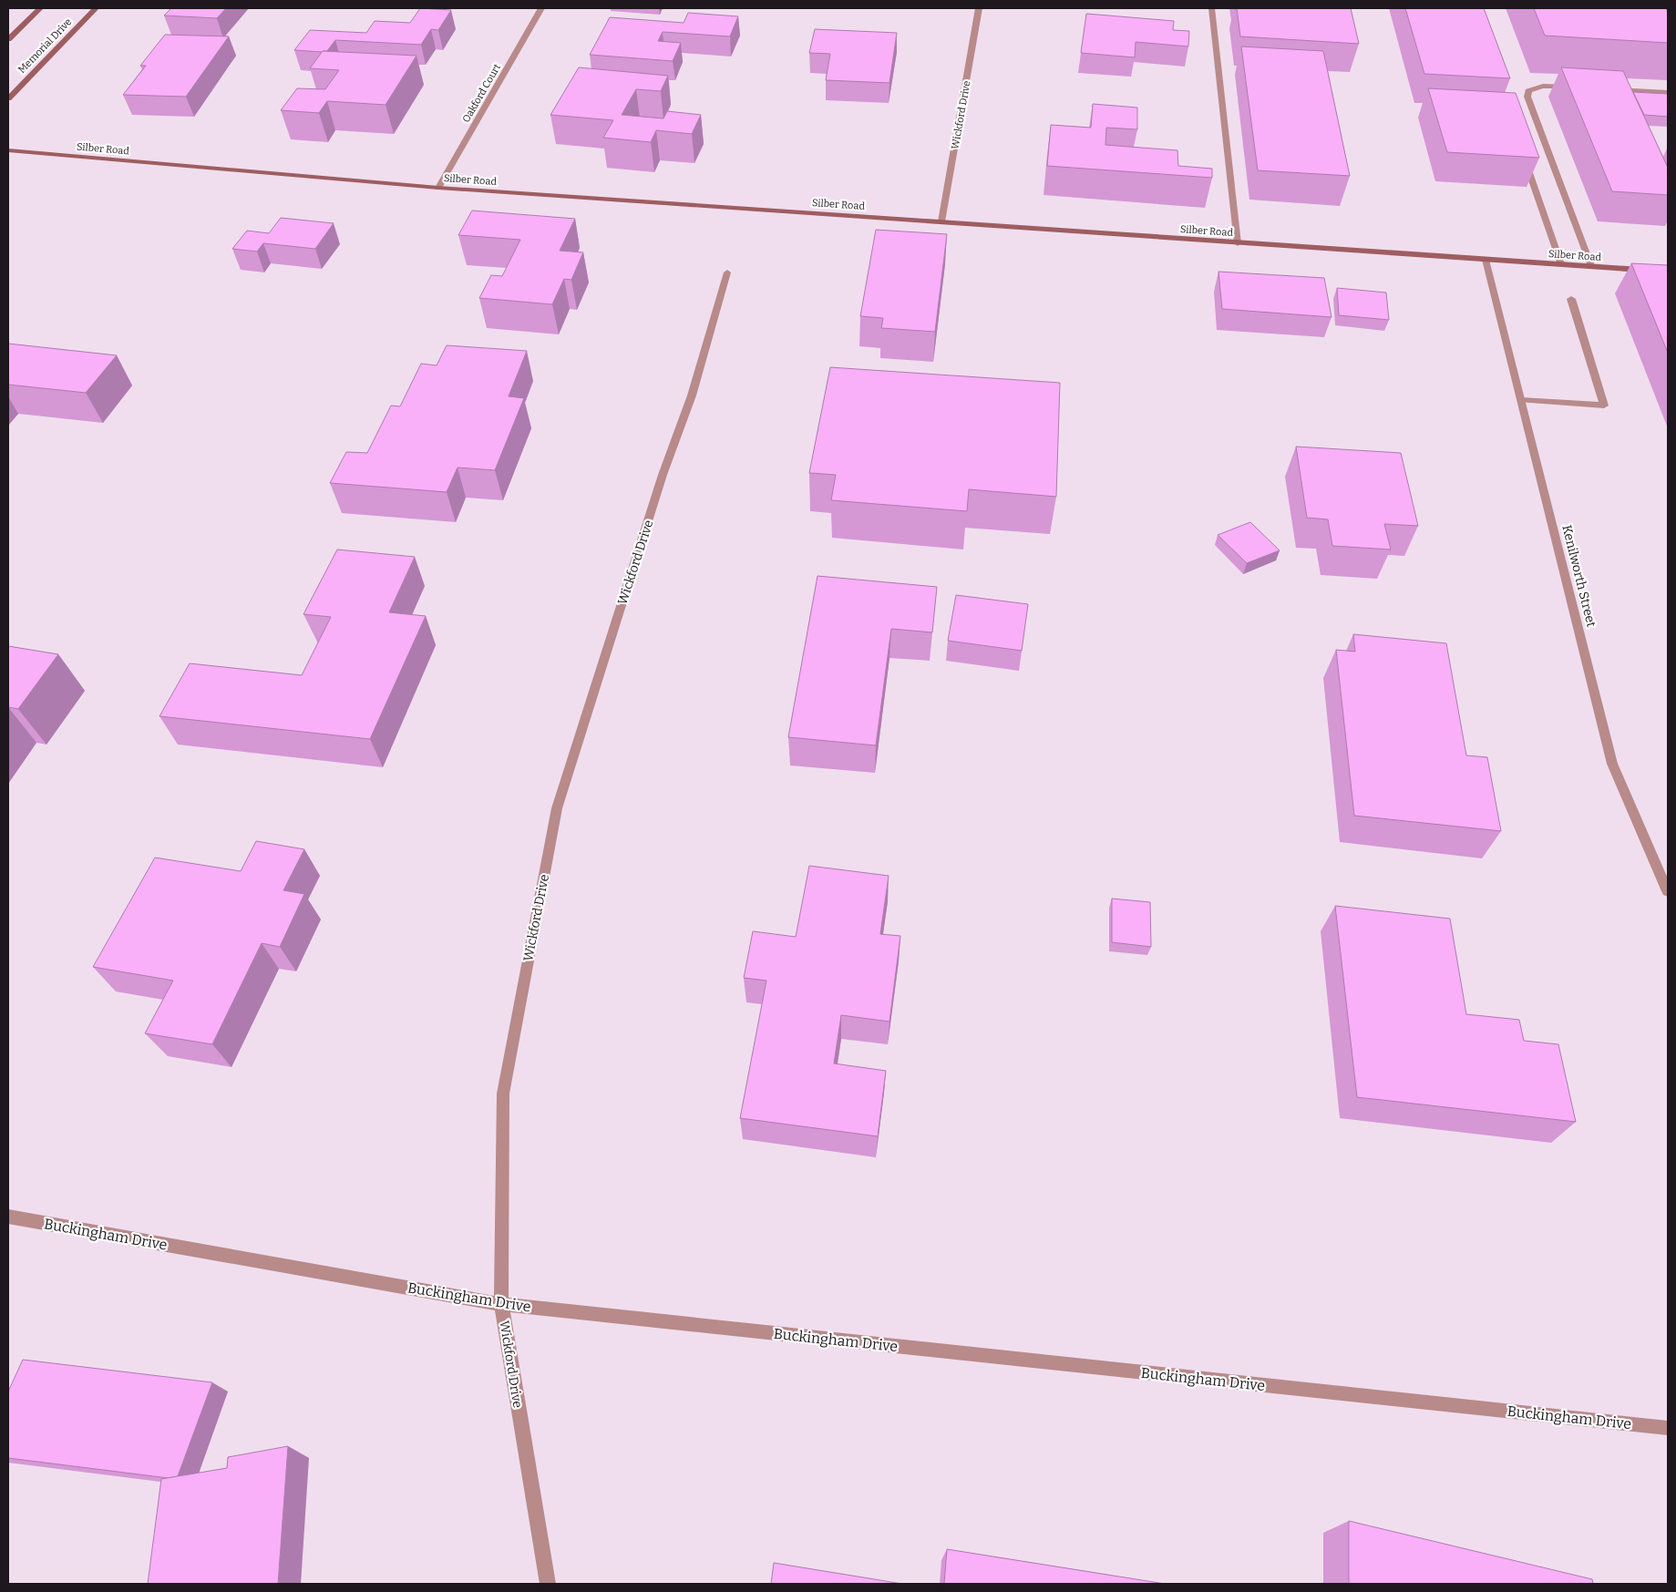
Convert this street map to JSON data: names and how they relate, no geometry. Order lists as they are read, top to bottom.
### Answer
{
  "streets": {
    "street": [
      "Memorial Drive",
      "Oakford Court",
      "Wickford Drive",
      "Silber Road",
      "Kenilworth Street",
      "Buckingham Drive"
    ]
  },
  "crossings": [
    ["Oakford Court", "Silber Road"],
    ["Wickford Drive", "Silber Road"],
    ["Wickford Drive", "Buckingham Drive"],
    ["Silber Road", "Kenilworth Street"]
  ]
}
